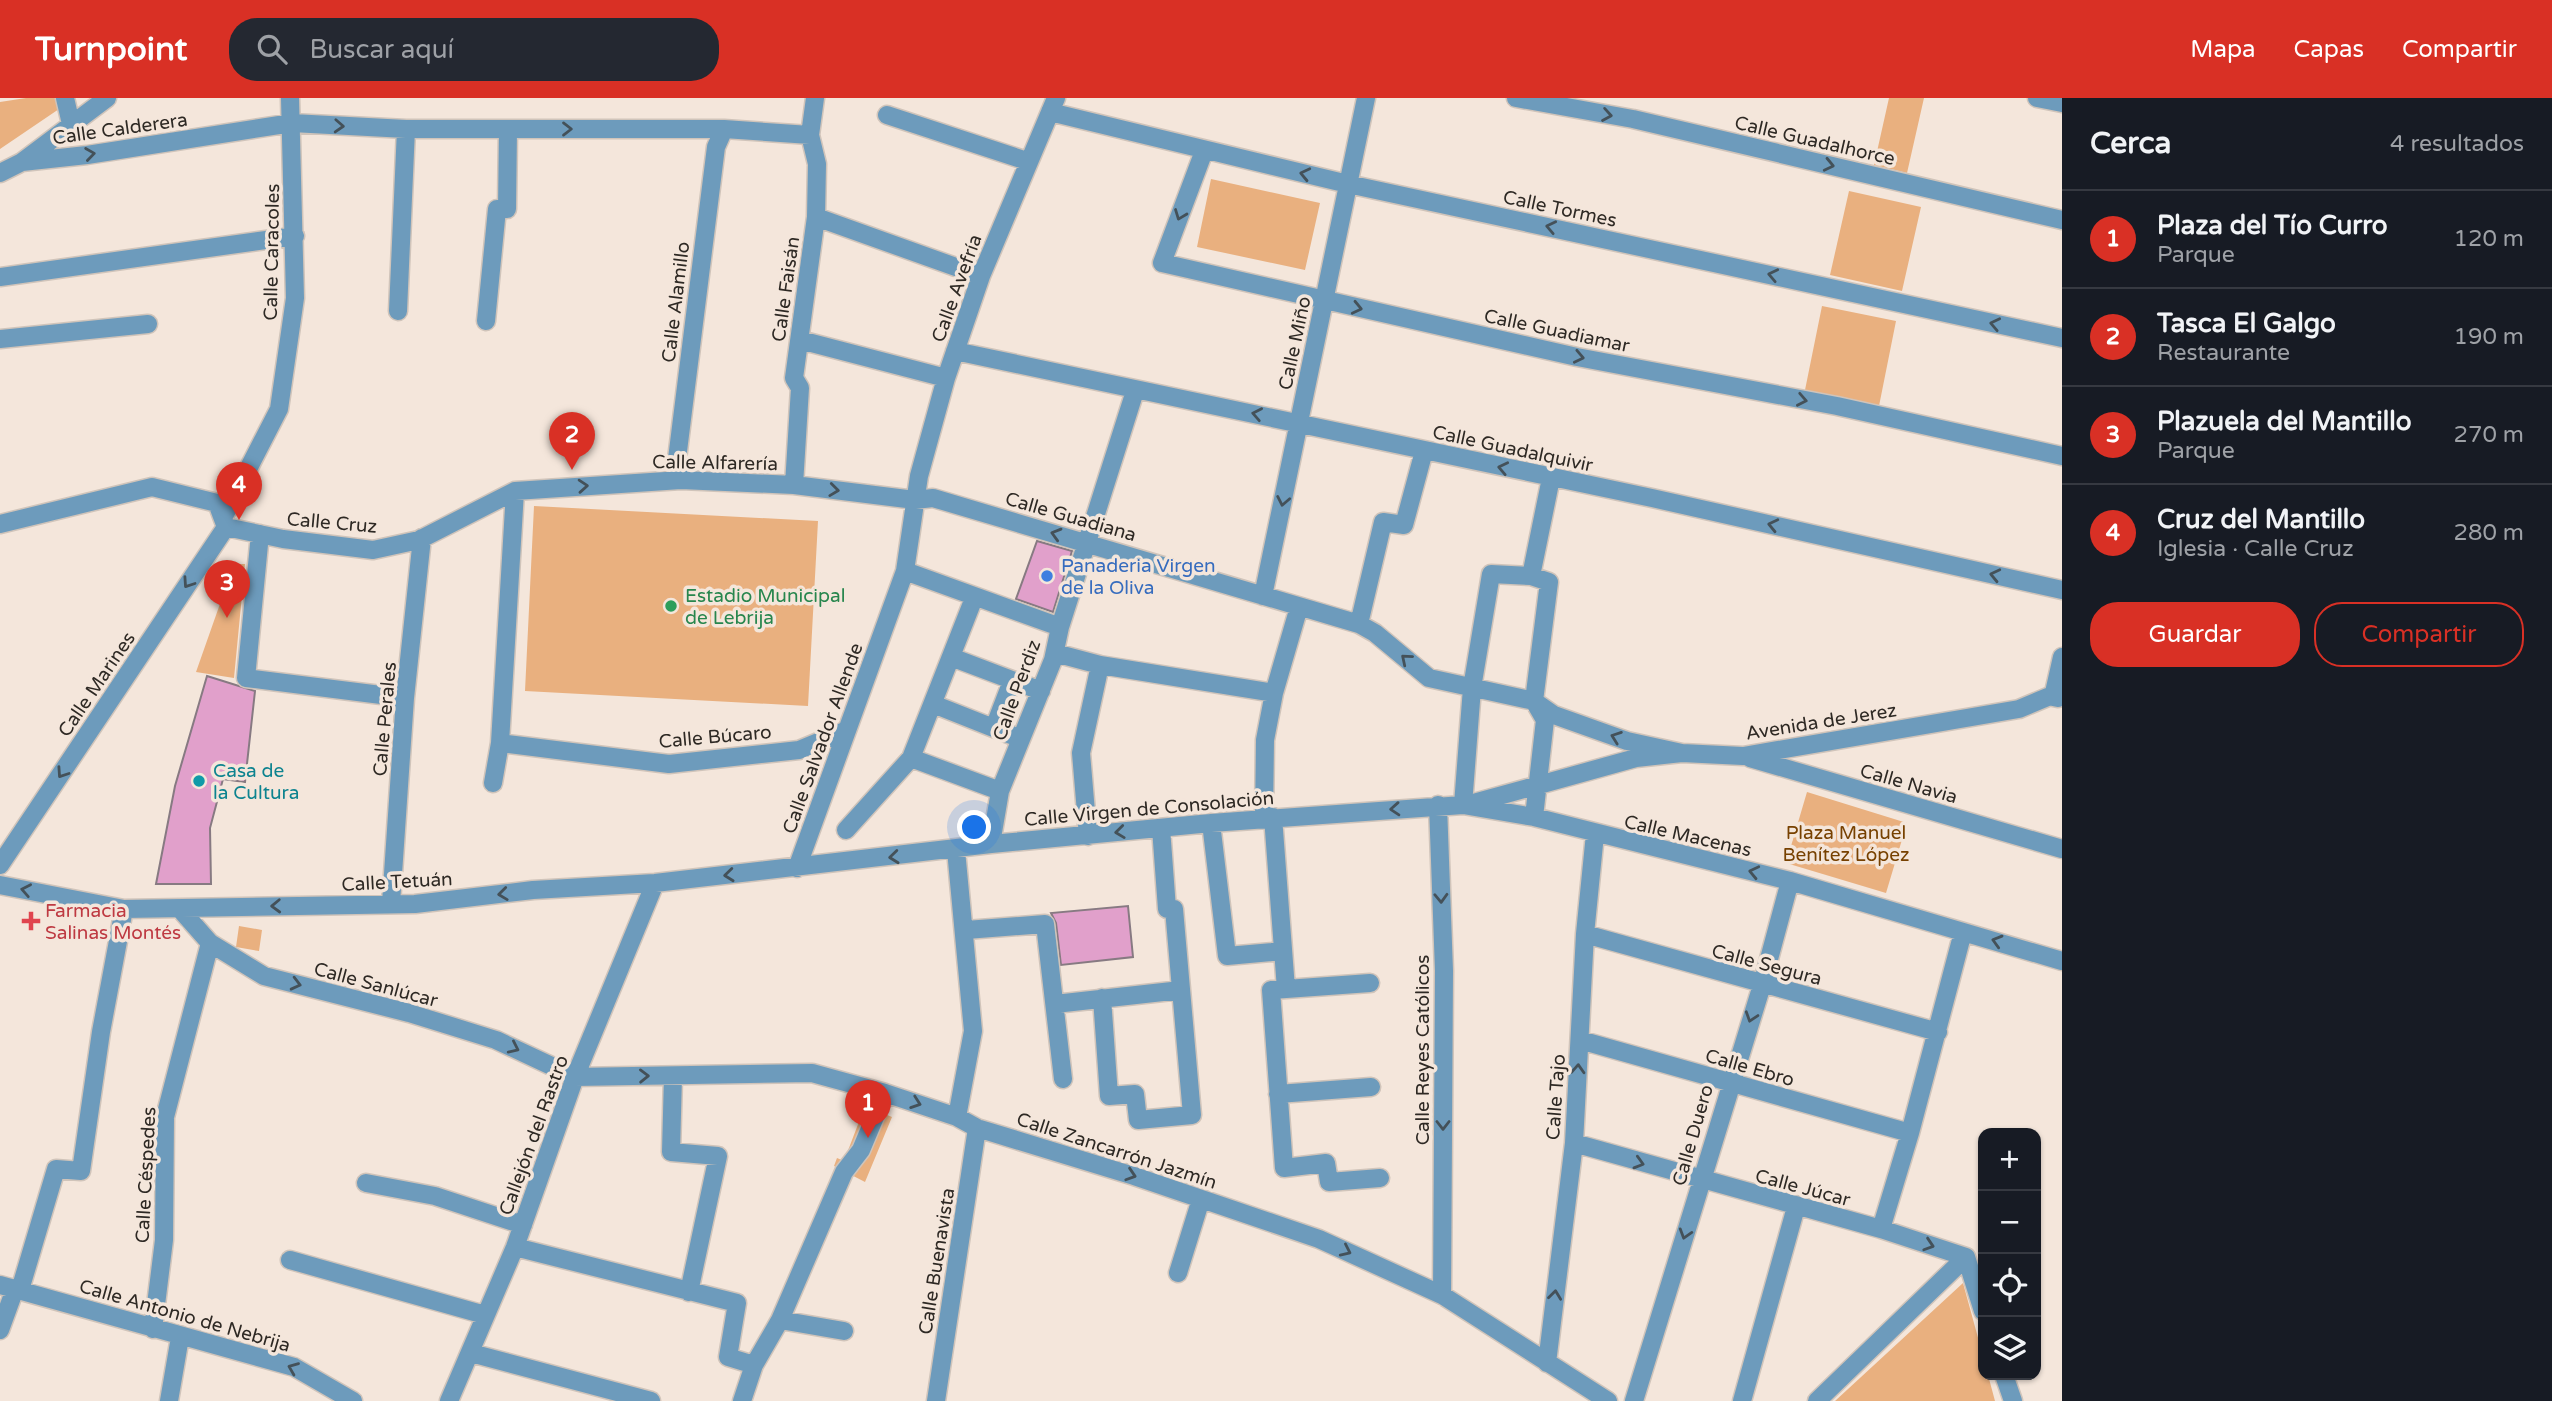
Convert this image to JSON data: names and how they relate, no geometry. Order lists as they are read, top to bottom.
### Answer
{
  "streets": {
    "street": [
      "Calle Calderera",
      "Calle Guadalhorce",
      "Calle Tormes",
      "Calle Caracoles",
      "Calle Avefría",
      "Calle Faisán",
      "Calle Alamillo",
      "Calle Guadiamar",
      "Calle Miño",
      "Calle Guadalquivir",
      "Calle Alfarería",
      "Calle Guadiana",
      "Calle Cruz",
      "Calle Marines",
      "Calle Perdiz",
      "Calle Perales",
      "Avenida de Jerez",
      "Calle Búcaro",
      "Calle Salvador Allende",
      "Calle Navia",
      "Calle Virgen de Consolación",
      "Calle Macenas",
      "Calle Tetuán",
      "Calle Segura",
      "Calle Sanlúcar",
      "Calle Reyes Católicos",
      "Calle Ebro",
      "Calle Tajo",
      "Callejón del Rastro",
      "Calle Duero",
      "Calle Zancarrón Jazmín",
      "Calle Céspedes",
      "Calle Júcar",
      "Calle Buenavista",
      "Calle Antonio de Nebrija"
    ]
  },
  "crossings": [
    ["Calle Calderera", "Calle Caracoles"],
    ["Calle Calderera", "Calle Faisán"],
    ["Calle Calderera", "Calle Alamillo"],
    ["Calle Tormes", "Calle Avefría"],
    ["Calle Tormes", "Calle Guadiamar"],
    ["Calle Tormes", "Calle Miño"],
    ["Calle Caracoles", "Calle Cruz"],
    ["Calle Caracoles", "Calle Marines"],
    ["Calle Avefría", "Calle Guadalquivir"],
    ["Calle Avefría", "Calle Alfarería"],
    ["Calle Avefría", "Calle Guadiana"],
    ["Calle Avefría", "Calle Salvador Allende"],
    ["Calle Faisán", "Calle Alfarería"],
    ["Calle Alamillo", "Calle Alfarería"],
    ["Calle Guadiamar", "Calle Miño"],
    ["Calle Miño", "Calle Guadalquivir"],
    ["Calle Miño", "Calle Guadiana"],
    ["Calle Guadalquivir", "Calle Perdiz"],
    ["Calle Alfarería", "Calle Guadiana"],
    ["Calle Alfarería", "Calle Cruz"],
    ["Calle Alfarería", "Calle Salvador Allende"],
    ["Calle Guadiana", "Calle Perdiz"],
    ["Calle Guadiana", "Avenida de Jerez"],
    ["Calle Guadiana", "Calle Salvador Allende"],
    ["Calle Cruz", "Calle Marines"],
    ["Calle Cruz", "Calle Perales"],
    ["Calle Perdiz", "Calle Virgen de Consolación"],
    ["Calle Perales", "Calle Tetuán"],
    ["Avenida de Jerez", "Calle Navia"],
    ["Avenida de Jerez", "Calle Virgen de Consolación"],
    ["Avenida de Jerez", "Calle Macenas"],
    ["Calle Búcaro", "Calle Salvador Allende"],
    ["Calle Salvador Allende", "Calle Virgen de Consolación"],
    ["Calle Salvador Allende", "Calle Tetuán"],
    ["Calle Virgen de Consolación", "Calle Macenas"],
    ["Calle Virgen de Consolación", "Calle Tetuán"],
    ["Calle Virgen de Consolación", "Calle Reyes Católicos"],
    ["Calle Macenas", "Calle Tajo"],
    ["Calle Macenas", "Calle Duero"],
    ["Calle Tetuán", "Calle Sanlúcar"],
    ["Calle Tetuán", "Callejón del Rastro"],
    ["Calle Segura", "Calle Tajo"],
    ["Calle Segura", "Calle Duero"],
    ["Calle Sanlúcar", "Callejón del Rastro"],
    ["Calle Sanlúcar", "Calle Zancarrón Jazmín"],
    ["Calle Sanlúcar", "Calle Céspedes"],
    ["Calle Reyes Católicos", "Calle Zancarrón Jazmín"],
    ["Calle Ebro", "Calle Tajo"],
    ["Calle Ebro", "Calle Duero"],
    ["Calle Tajo", "Calle Zancarrón Jazmín"],
    ["Calle Tajo", "Calle Júcar"],
    ["Callejón del Rastro", "Calle Zancarrón Jazmín"],
    ["Calle Duero", "Calle Júcar"],
    ["Calle Zancarrón Jazmín", "Calle Buenavista"],
    ["Calle Céspedes", "Calle Antonio de Nebrija"]
  ],
  "one_way": [
    "Calle Guadalhorce",
    "Calle Tormes",
    "Calle Guadiamar",
    "Calle Guadalquivir",
    "Calle Marines",
    "Calle Virgen de Consolación",
    "Calle Macenas",
    "Calle Tetuán",
    "Calle Sanlúcar",
    "Calle Reyes Católicos",
    "Calle Tajo",
    "Calle Zancarrón Jazmín",
    "Calle Júcar"
  ],
  "parks": ["Plaza Manuel Benítez López"],
  "places": {
    "other": ["Panaderia Virgen de la Oliva", "Estadio Municipal de Lebrija", "Casa de la Cultura"],
    "health": ["Farmacia Salinas Montés"]
  },
  "page": {
    "header": "Turnpoint",
    "search": "Buscar aquí",
    "nav": ["Mapa", "Capas", "Compartir"],
    "heading": ["Cerca", "4 resultados"],
    "list": [
      {
        "mark": "1",
        "name": "Plaza del Tío Curro",
        "note": "Parque",
        "value": "120 m"
      },
      {
        "mark": "2",
        "name": "Tasca El Galgo",
        "note": "Restaurante",
        "value": "190 m"
      },
      {
        "mark": "3",
        "name": "Plazuela del Mantillo",
        "note": "Parque",
        "value": "270 m"
      },
      {
        "mark": "4",
        "name": "Cruz del Mantillo",
        "note": "Iglesia · Calle Cruz",
        "value": "280 m"
      }
    ],
    "pins": [
      "2",
      "4",
      "3",
      "1"
    ],
    "buttons": ["Guardar", "Compartir"],
    "map_buttons": ["+", "−"]
  }
}
